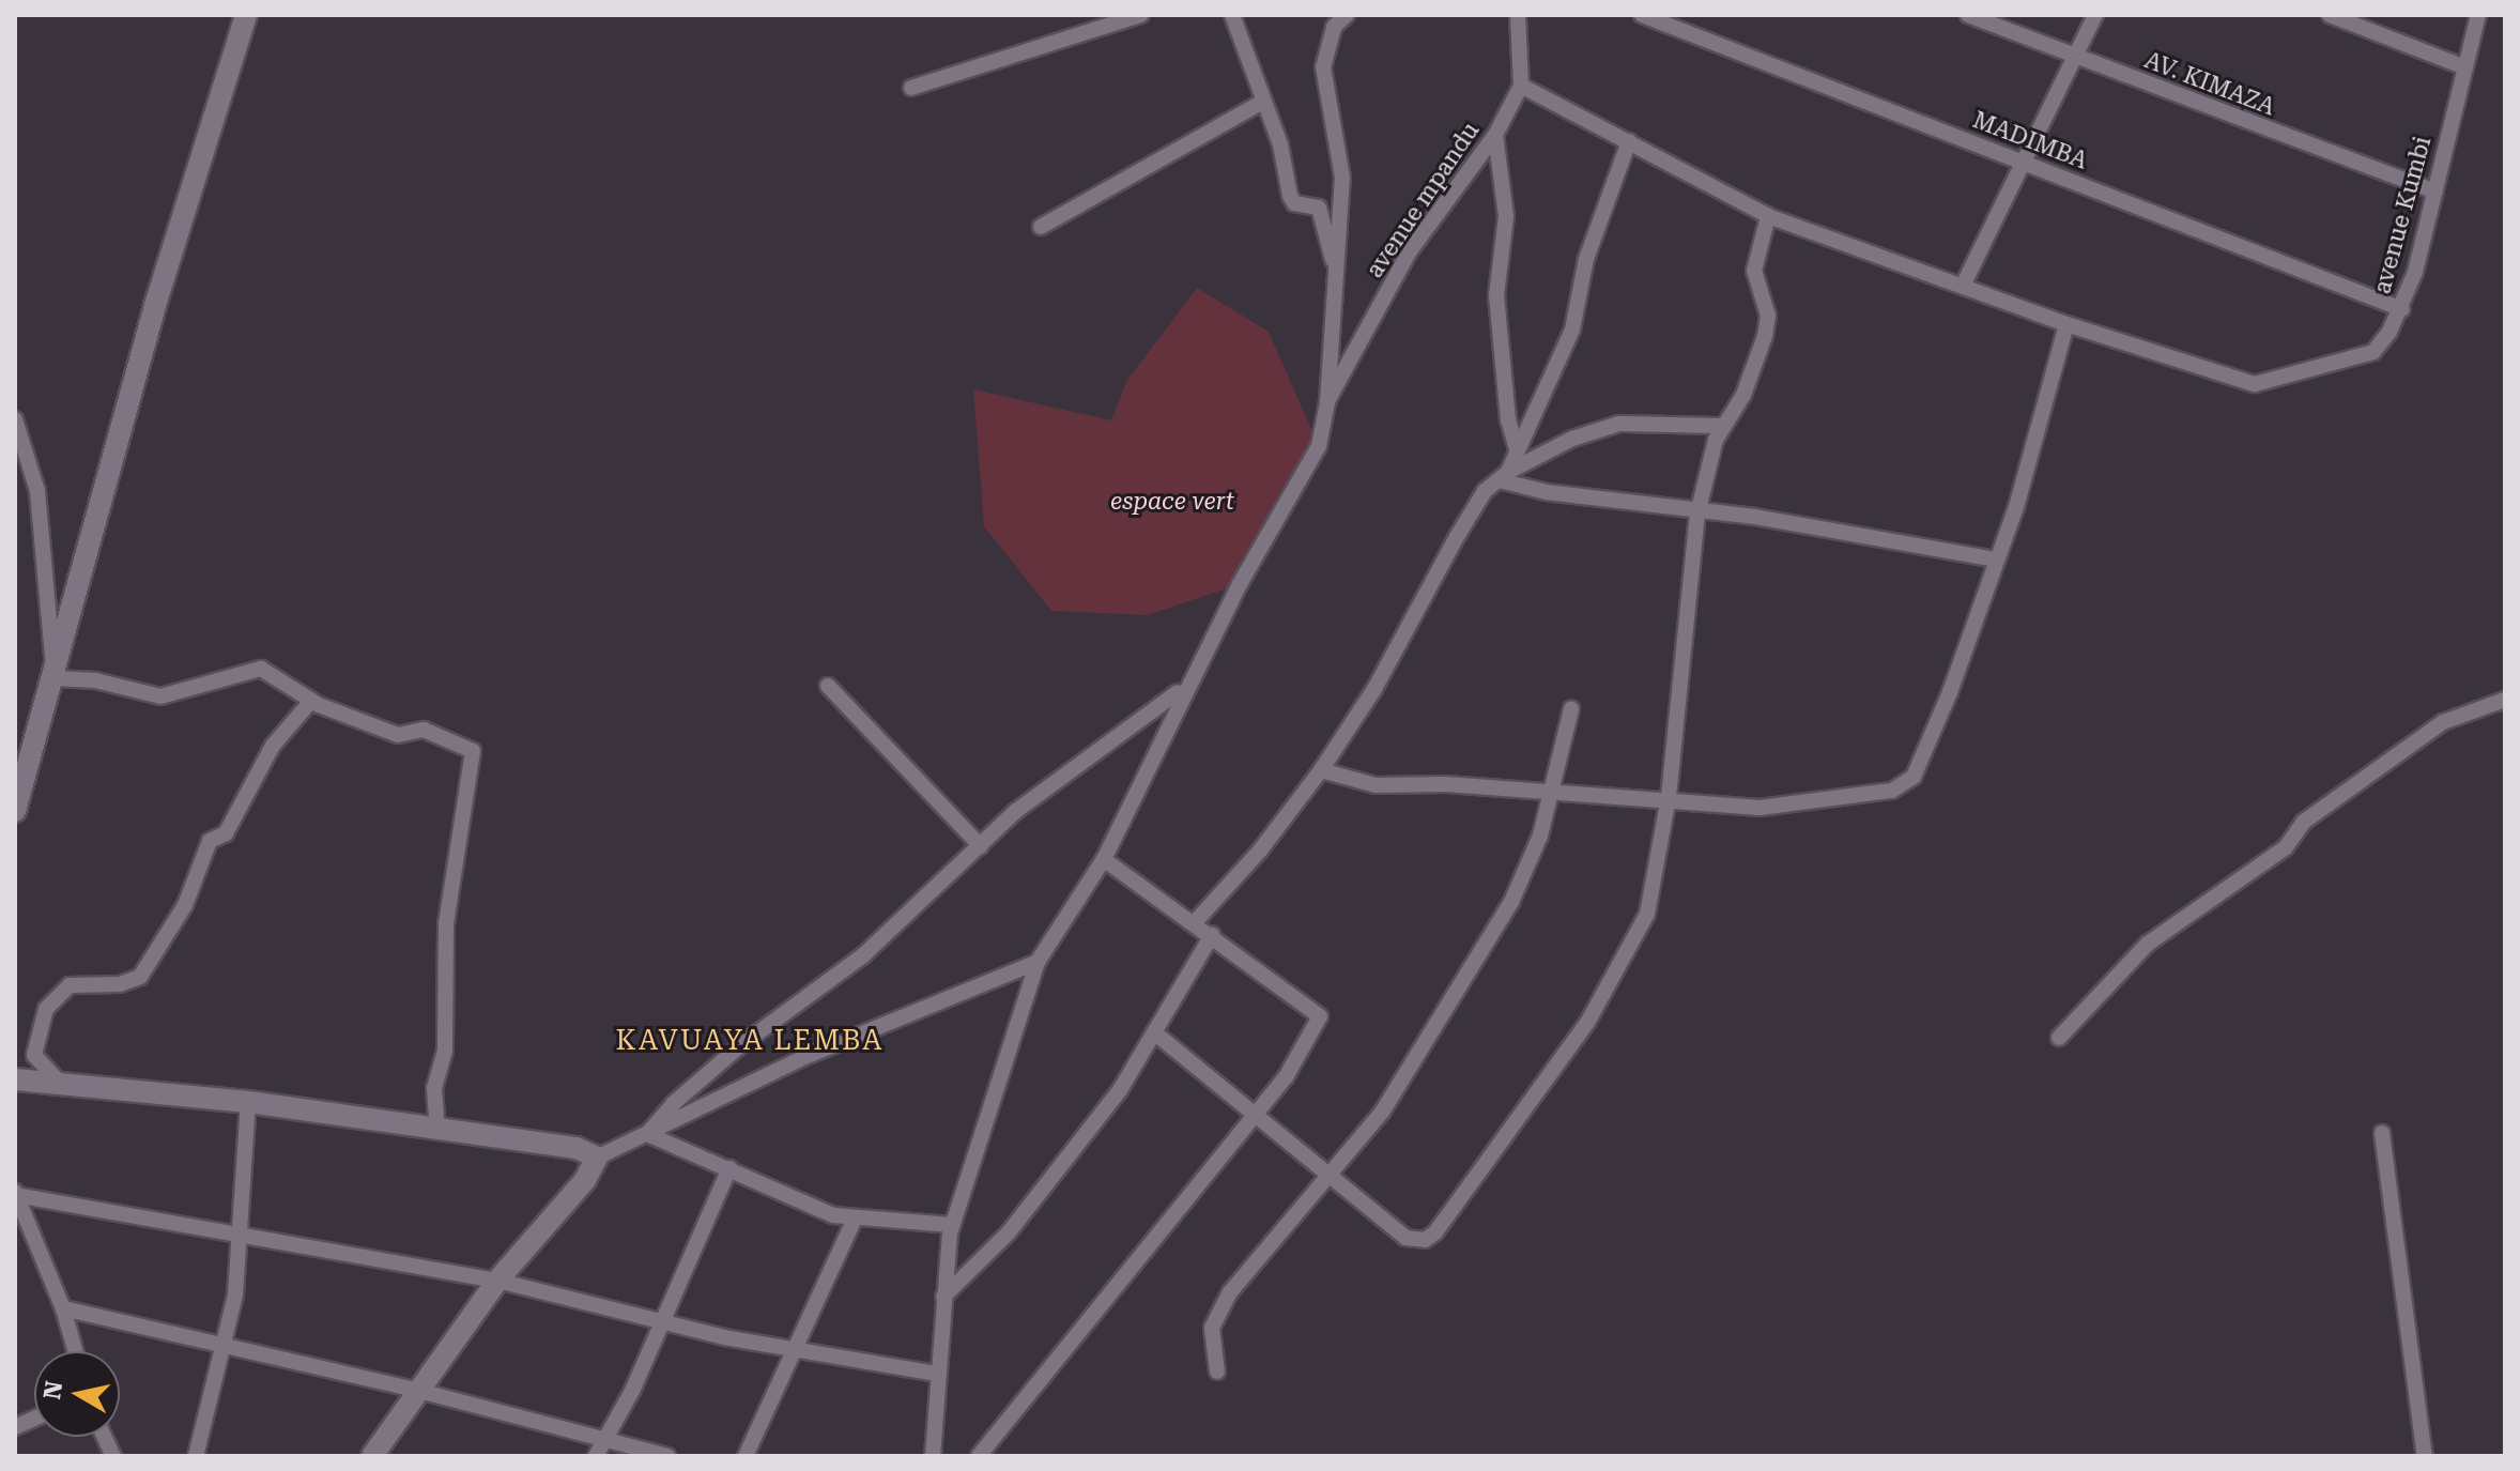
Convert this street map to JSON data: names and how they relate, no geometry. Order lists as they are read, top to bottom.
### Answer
{
  "streets": {
    "street": [
      "AV. KIMAZA",
      "MADIMBA",
      "avenue mpandu",
      "avenue Kumbi"
    ]
  },
  "crossings": [
    ["AV. KIMAZA", "avenue Kumbi"],
    ["MADIMBA", "avenue Kumbi"]
  ],
  "districts": ["KAVUAYA LEMBA"],
  "parks": ["espace vert"],
  "north": "left"
}
